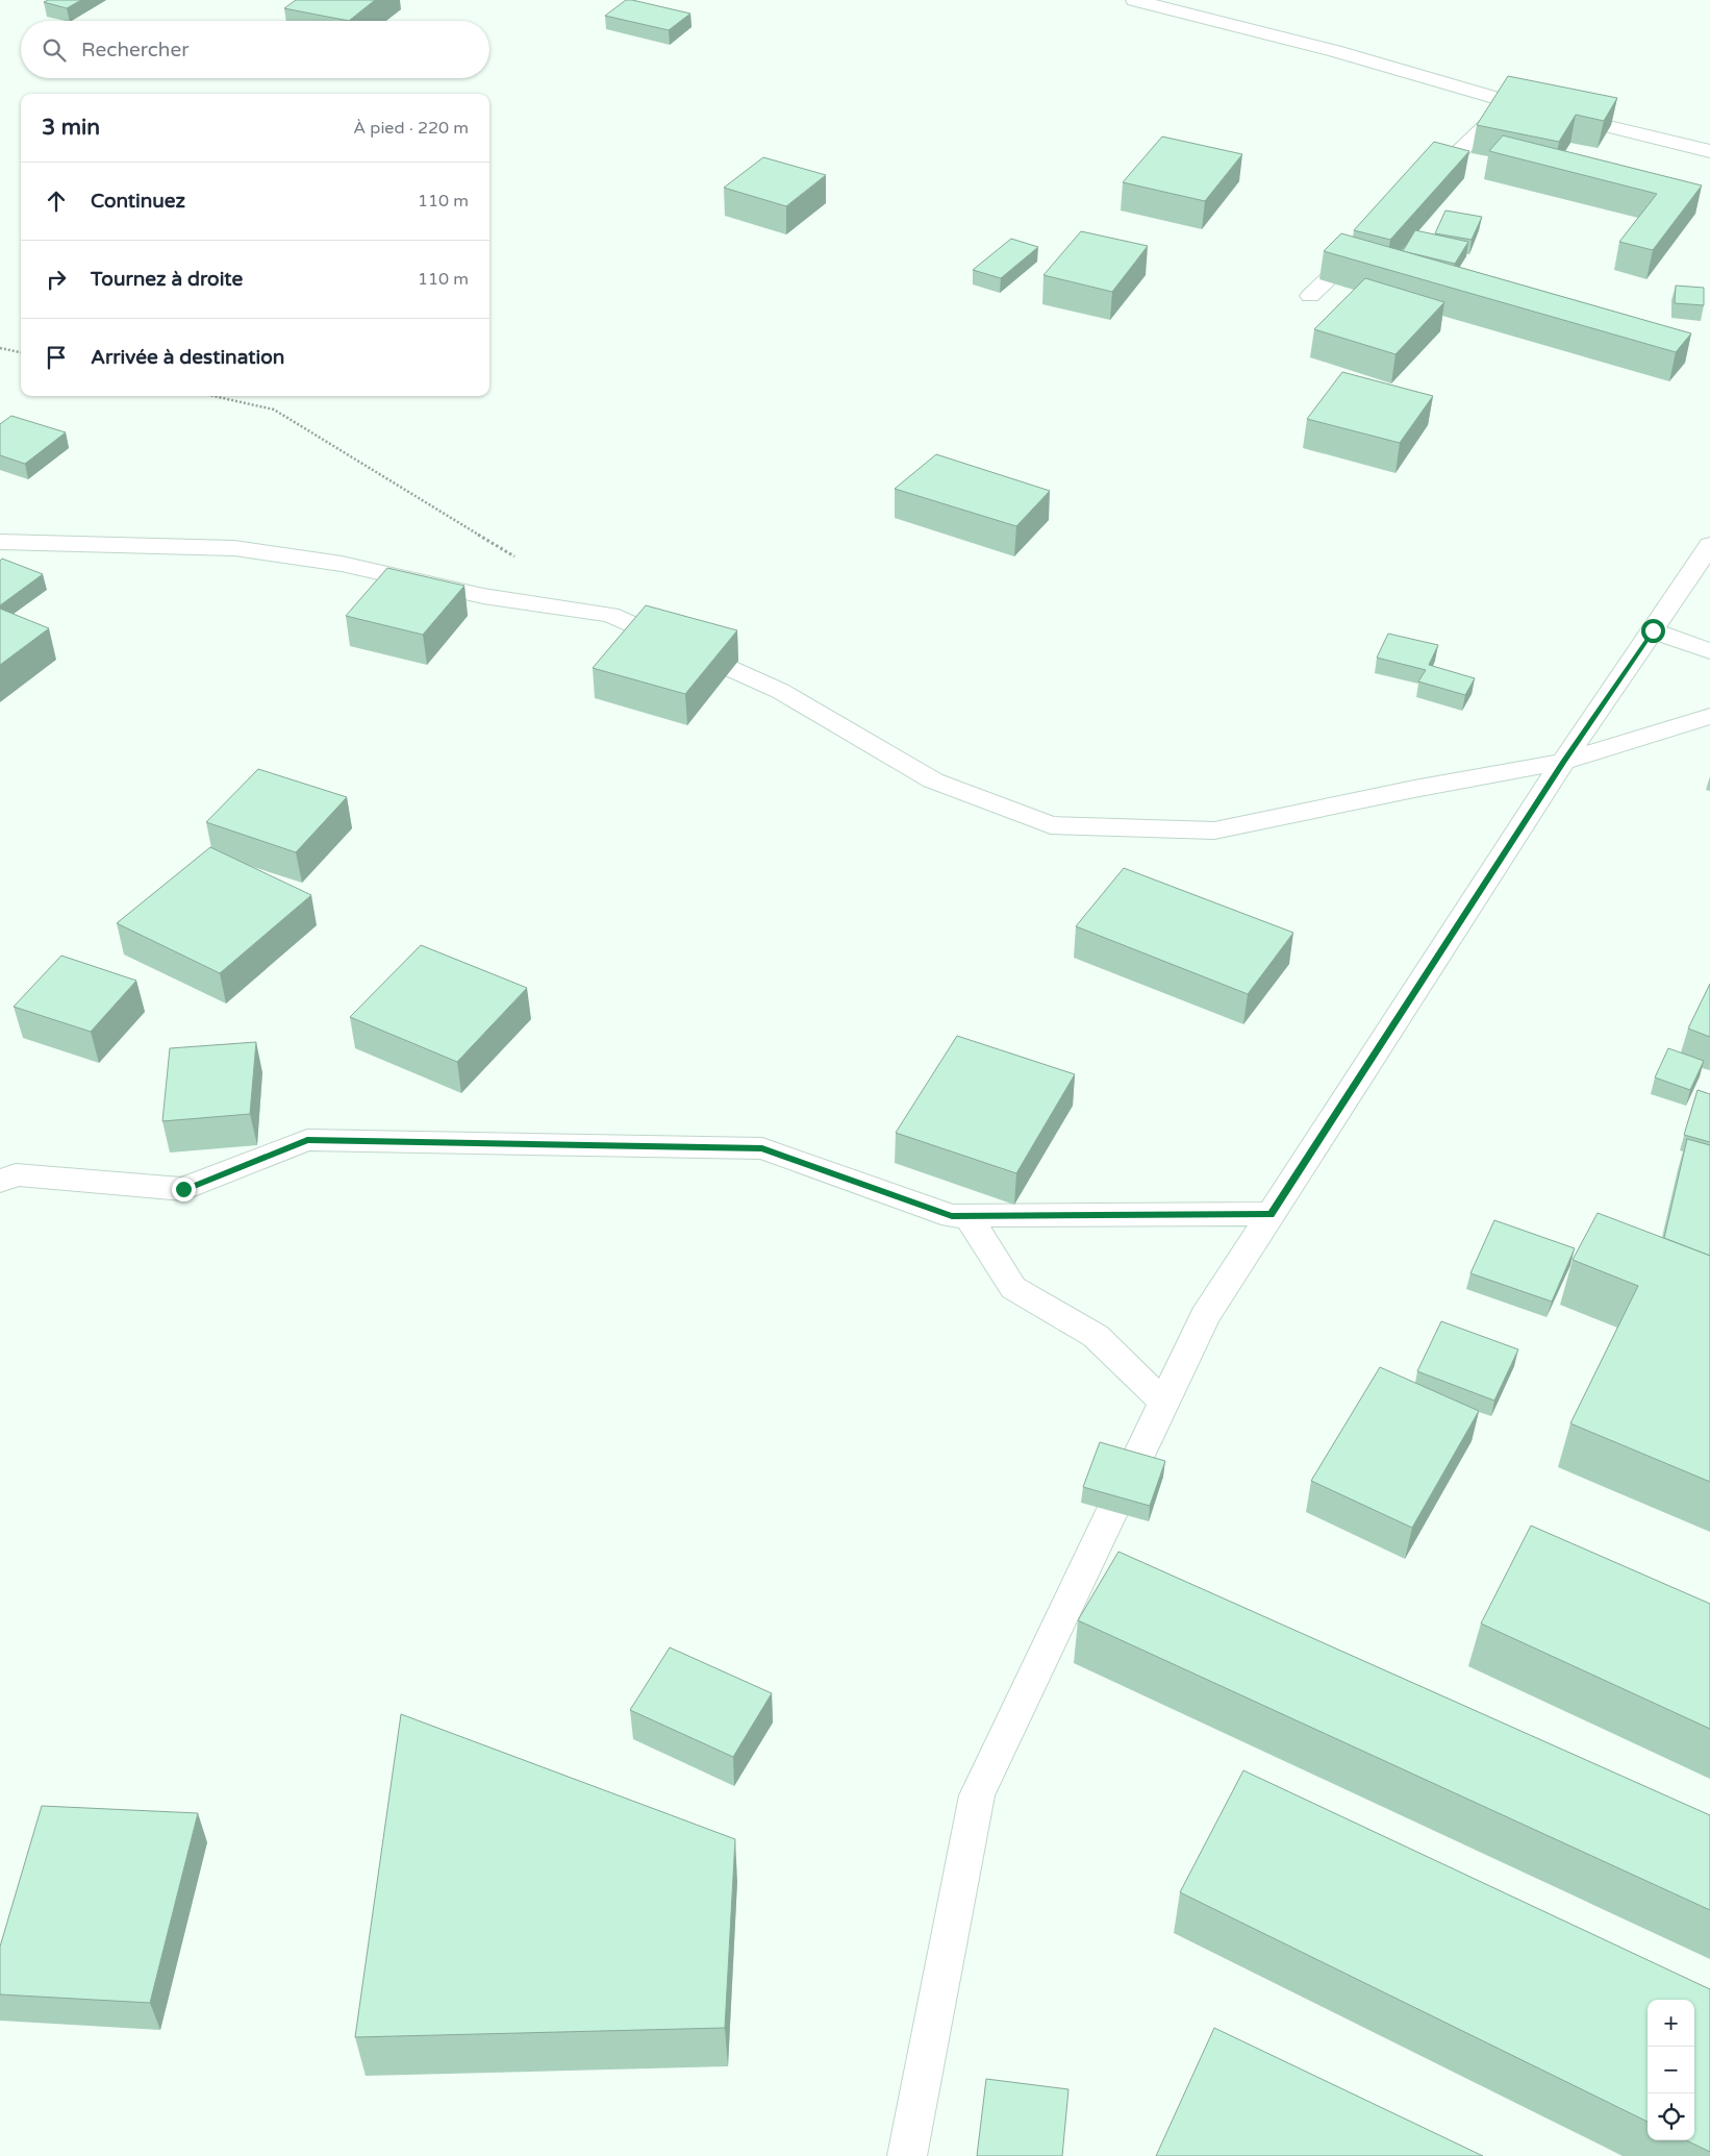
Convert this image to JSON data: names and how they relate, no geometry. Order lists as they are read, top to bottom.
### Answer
{
  "page": {
    "search": "Rechercher",
    "heading": ["3 min", "À pied · 220 m"],
    "list": [
      ["Continuez", "110 m"],
      ["Tournez à droite", "110 m"],
      "Arrivée à destination"
    ],
    "map_buttons": ["+", "−"]
  }
}
